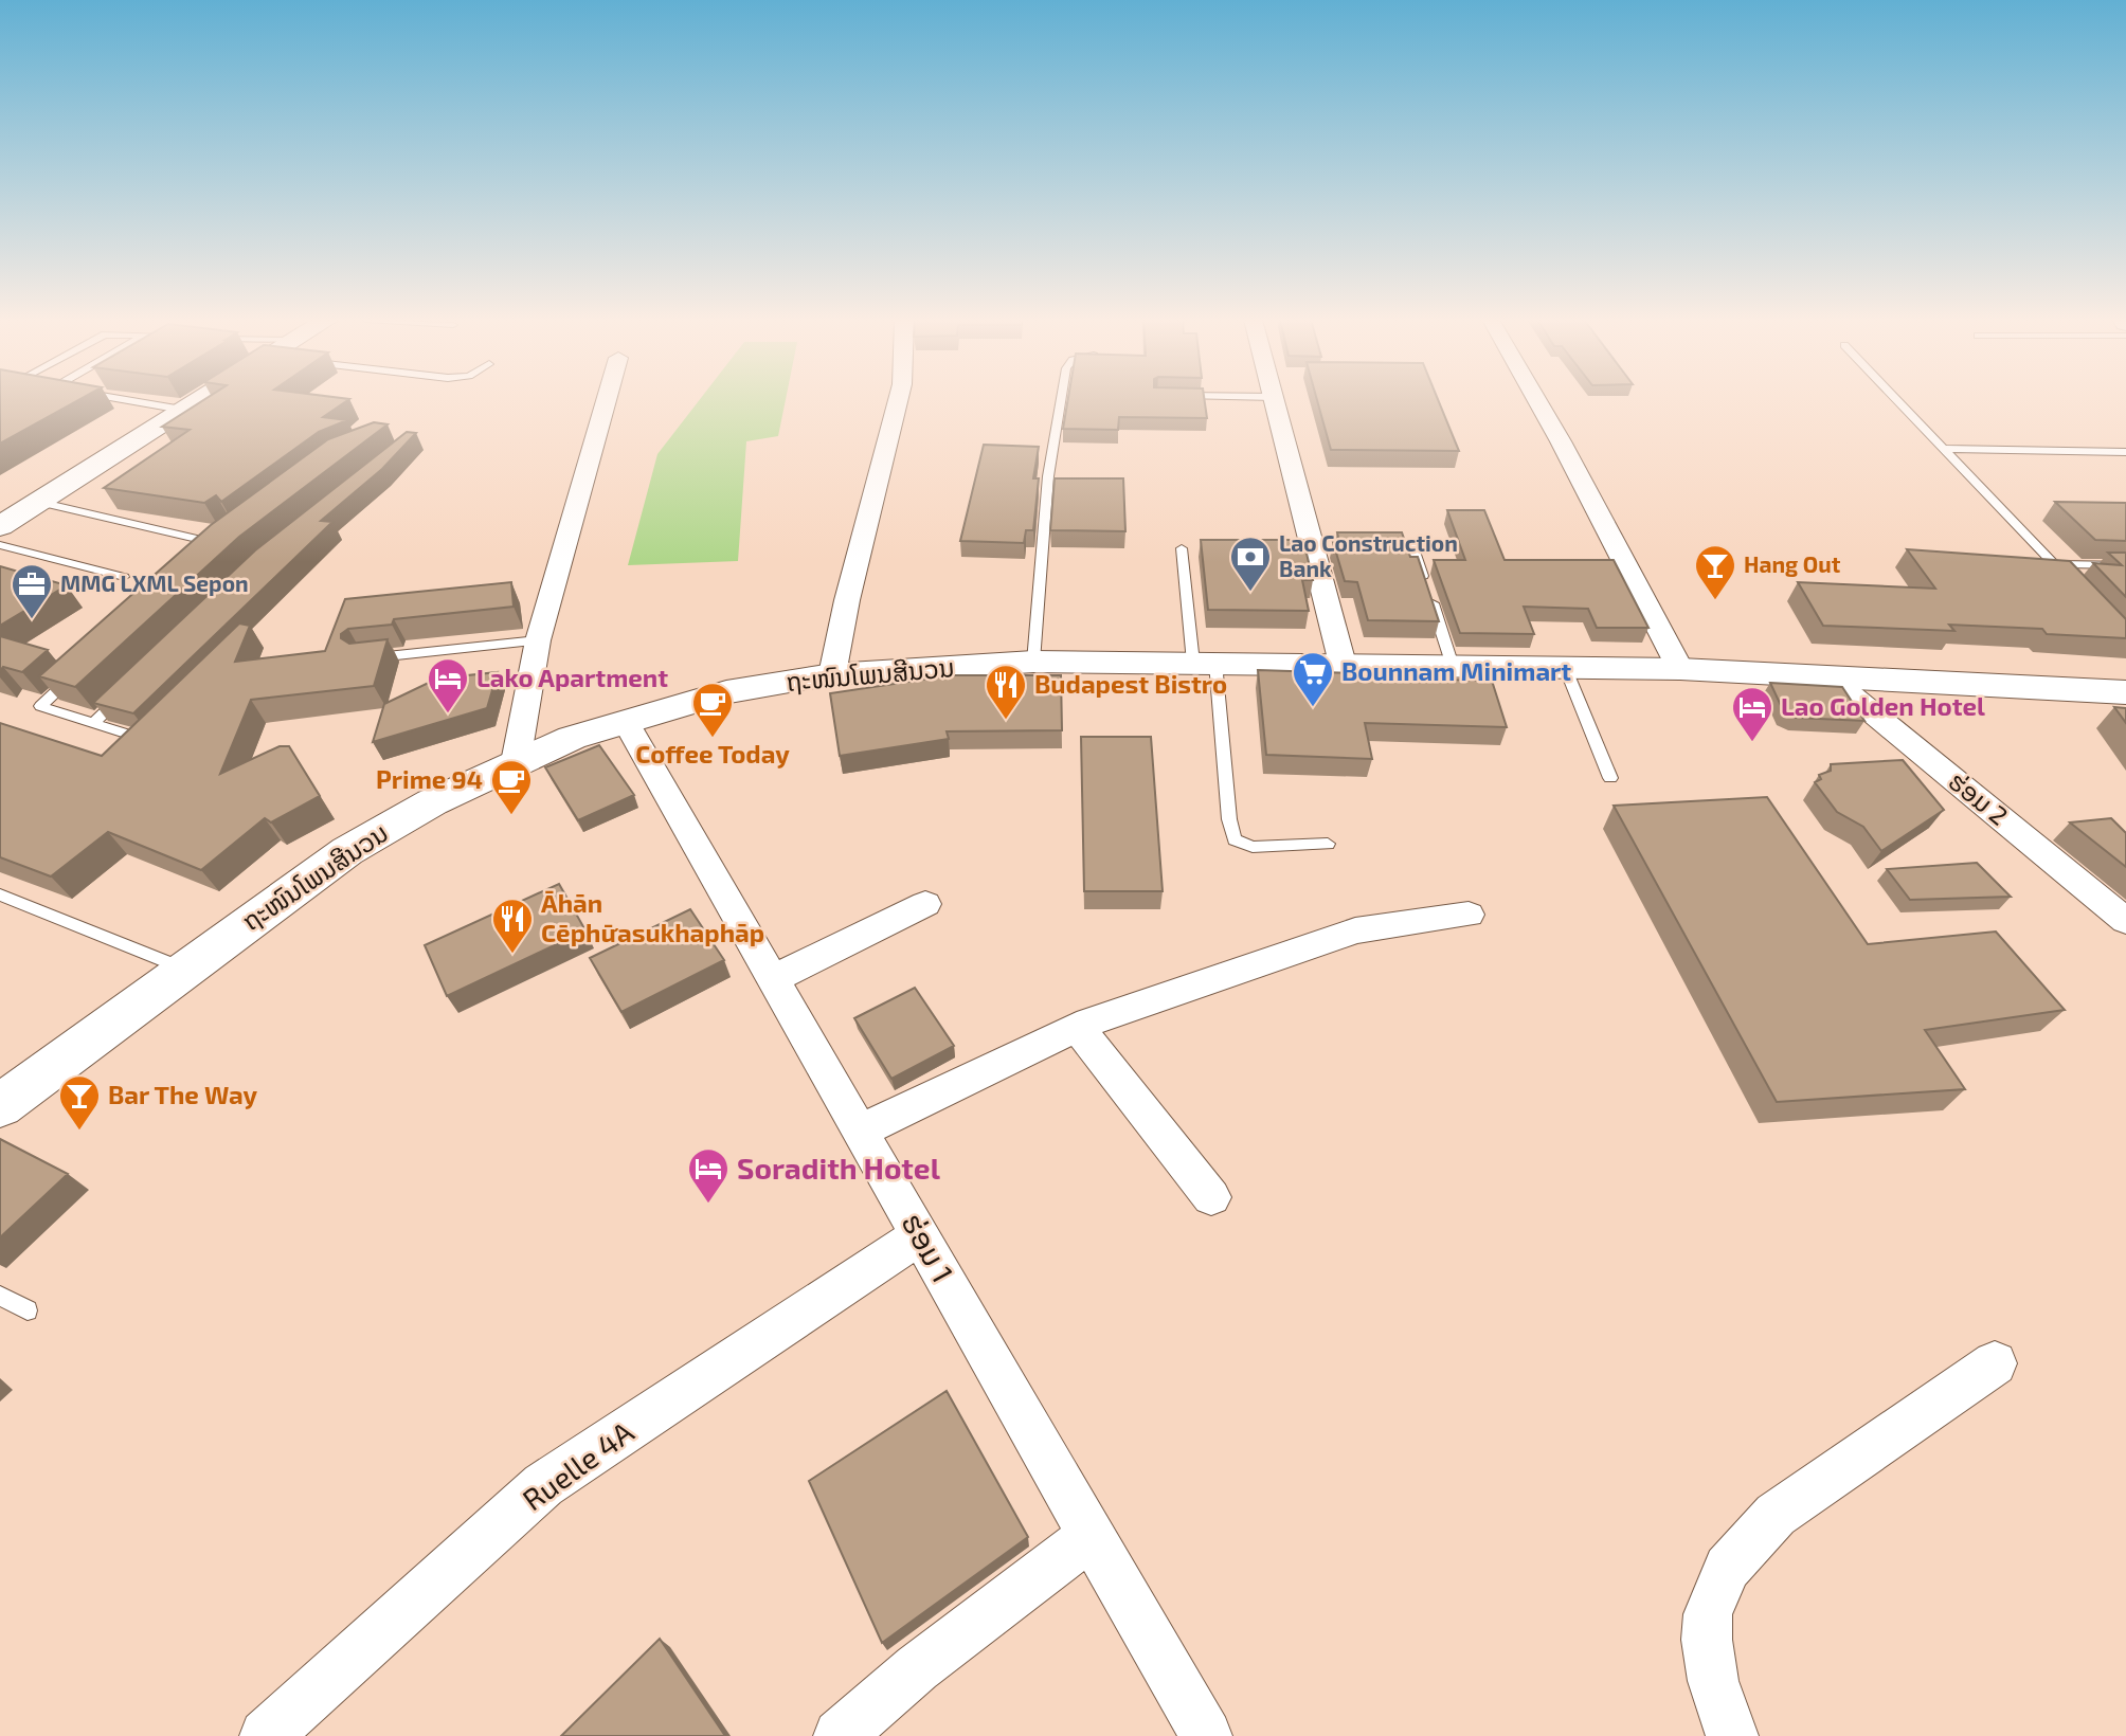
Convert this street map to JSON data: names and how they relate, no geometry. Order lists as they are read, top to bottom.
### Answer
{
  "streets": {
    "street": [
      "ຖະໜົນໂພນສີນວນ",
      "ຮ່ອມ 2",
      "ຮ່ອມ 1",
      "Ruelle 4A"
    ]
  },
  "crossings": [
    ["ຖະໜົນໂພນສີນວນ", "ຮ່ອມ 2"],
    ["ຖະໜົນໂພນສີນວນ", "ຮ່ອມ 1"],
    ["ຮ່ອມ 1", "Ruelle 4A"]
  ],
  "places": {
    "bank": ["Lao Construction Bank"],
    "bar": ["Hang Out", "Bar The Way"],
    "office": ["MMG LXML Sepon"],
    "supermarket": ["Bounnam Minimart"],
    "hotel": ["Lako Apartment", "Lao Golden Hotel", "Soradith Hotel"],
    "restaurant": ["Budapest Bistro", "Āhān Cēphư̄asukhaphāp"],
    "cafe": ["Coffee Today", "Prime 94"]
  }
}
